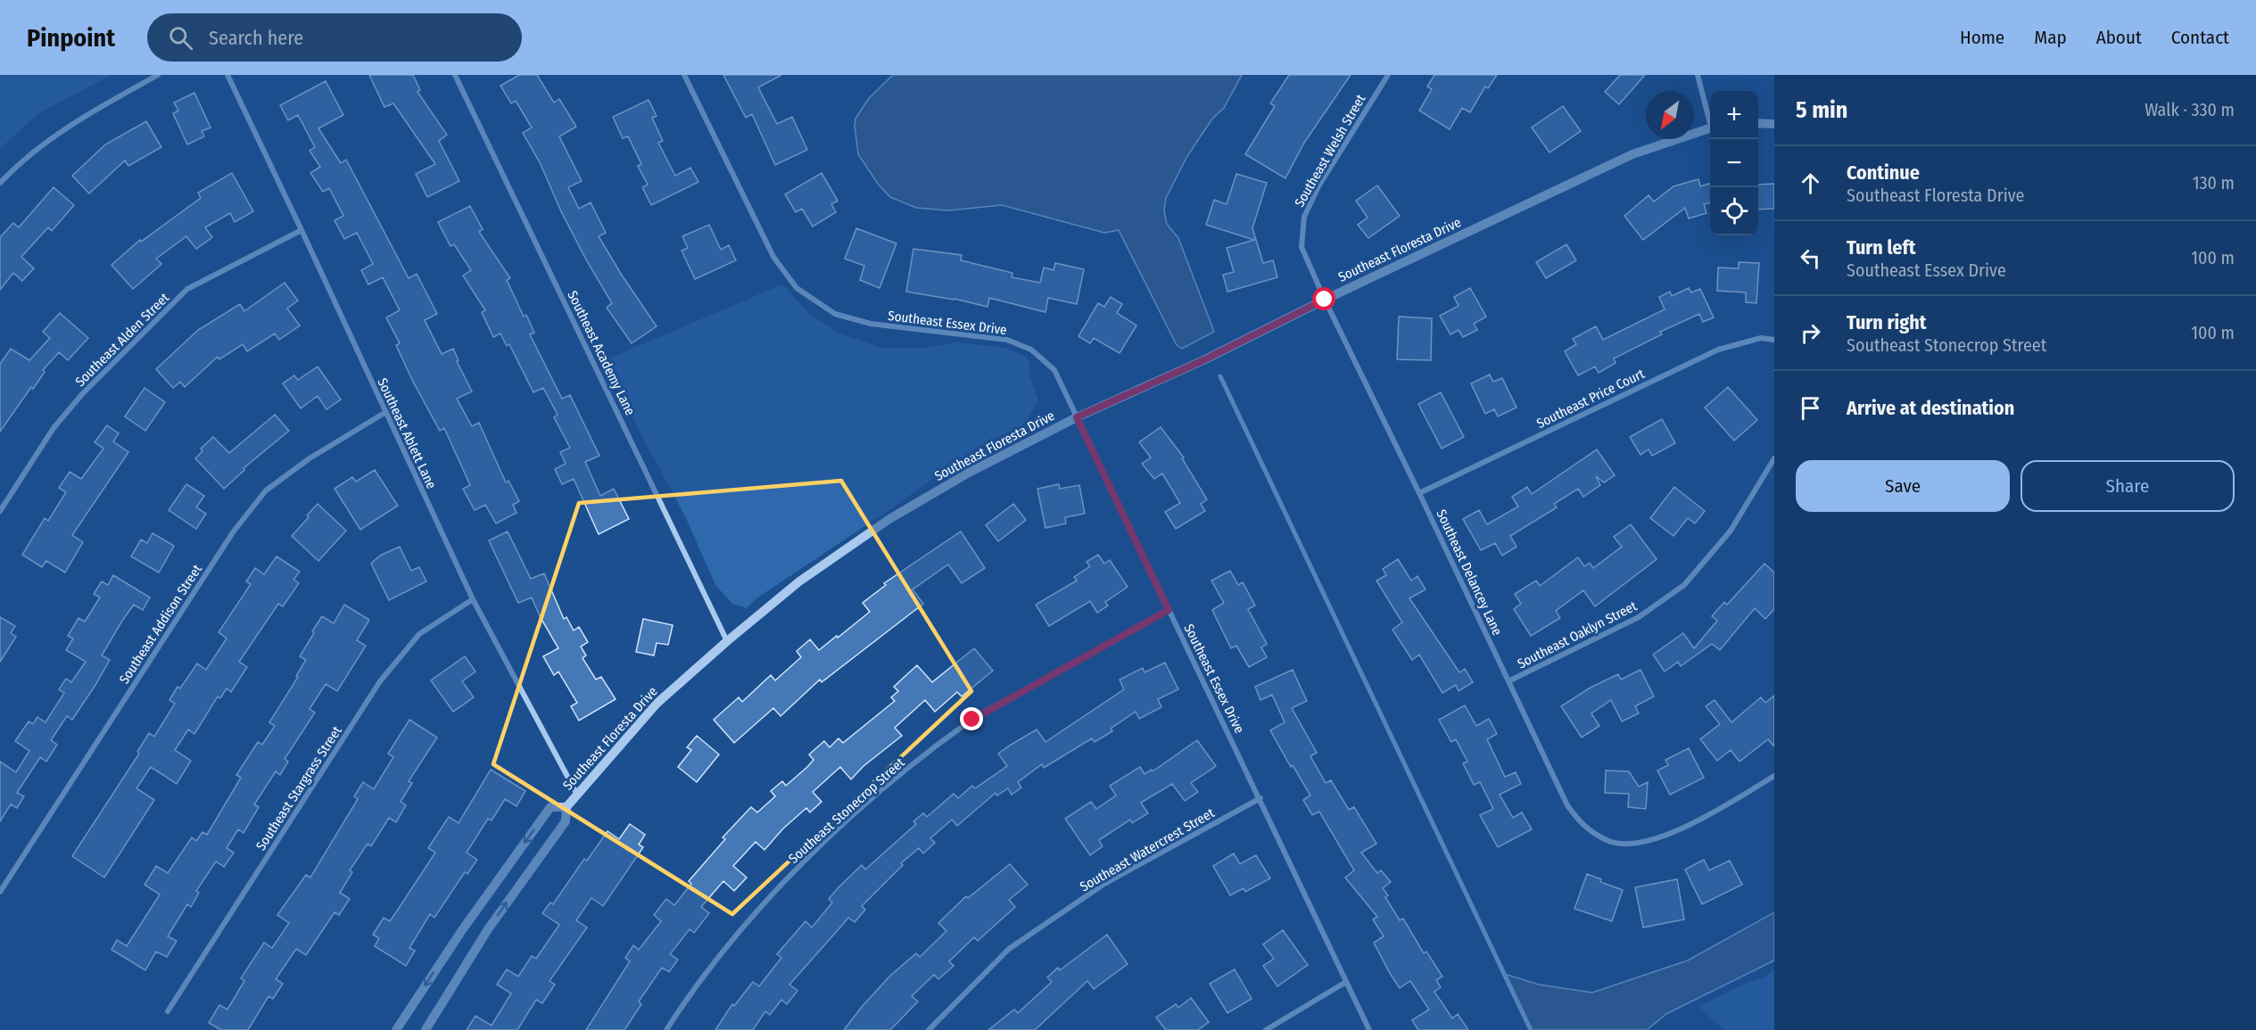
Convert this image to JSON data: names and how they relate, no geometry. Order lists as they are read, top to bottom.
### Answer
{
  "streets": {
    "street": [
      "Southeast Welsh Street",
      "Southeast Floresta Drive",
      "Southeast Essex Drive",
      "Southeast Alden Street",
      "Southeast Academy Lane",
      "Southeast Price Court",
      "Southeast Ablett Lane",
      "Southeast Delancey Lane",
      "Southeast Addison Street",
      "Southeast Oaklyn Street",
      "Southeast Stargrass Street",
      "Southeast Stonecrop Street",
      "Southeast Watercrest Street"
    ]
  },
  "crossings": [
    ["Southeast Welsh Street", "Southeast Floresta Drive"],
    ["Southeast Welsh Street", "Southeast Delancey Lane"],
    ["Southeast Floresta Drive", "Southeast Essex Drive"],
    ["Southeast Floresta Drive", "Southeast Academy Lane"],
    ["Southeast Floresta Drive", "Southeast Ablett Lane"],
    ["Southeast Floresta Drive", "Southeast Delancey Lane"],
    ["Southeast Essex Drive", "Southeast Stonecrop Street"],
    ["Southeast Essex Drive", "Southeast Watercrest Street"],
    ["Southeast Alden Street", "Southeast Ablett Lane"],
    ["Southeast Price Court", "Southeast Delancey Lane"],
    ["Southeast Ablett Lane", "Southeast Addison Street"],
    ["Southeast Ablett Lane", "Southeast Stargrass Street"],
    ["Southeast Delancey Lane", "Southeast Oaklyn Street"]
  ],
  "north": "bottom left",
  "page": {
    "header": "Pinpoint",
    "search": "Search here",
    "nav": [
      "Home",
      "Map",
      "About",
      "Contact"
    ],
    "heading": ["5 min", "Walk · 330 m"],
    "map_buttons": ["+", "−"],
    "list": [
      ["Continue", "Southeast Floresta Drive", "130 m"],
      ["Turn left", "Southeast Essex Drive", "100 m"],
      ["Turn right", "Southeast Stonecrop Street", "100 m"],
      "Arrive at destination"
    ],
    "buttons": ["Save", "Share"]
  }
}
